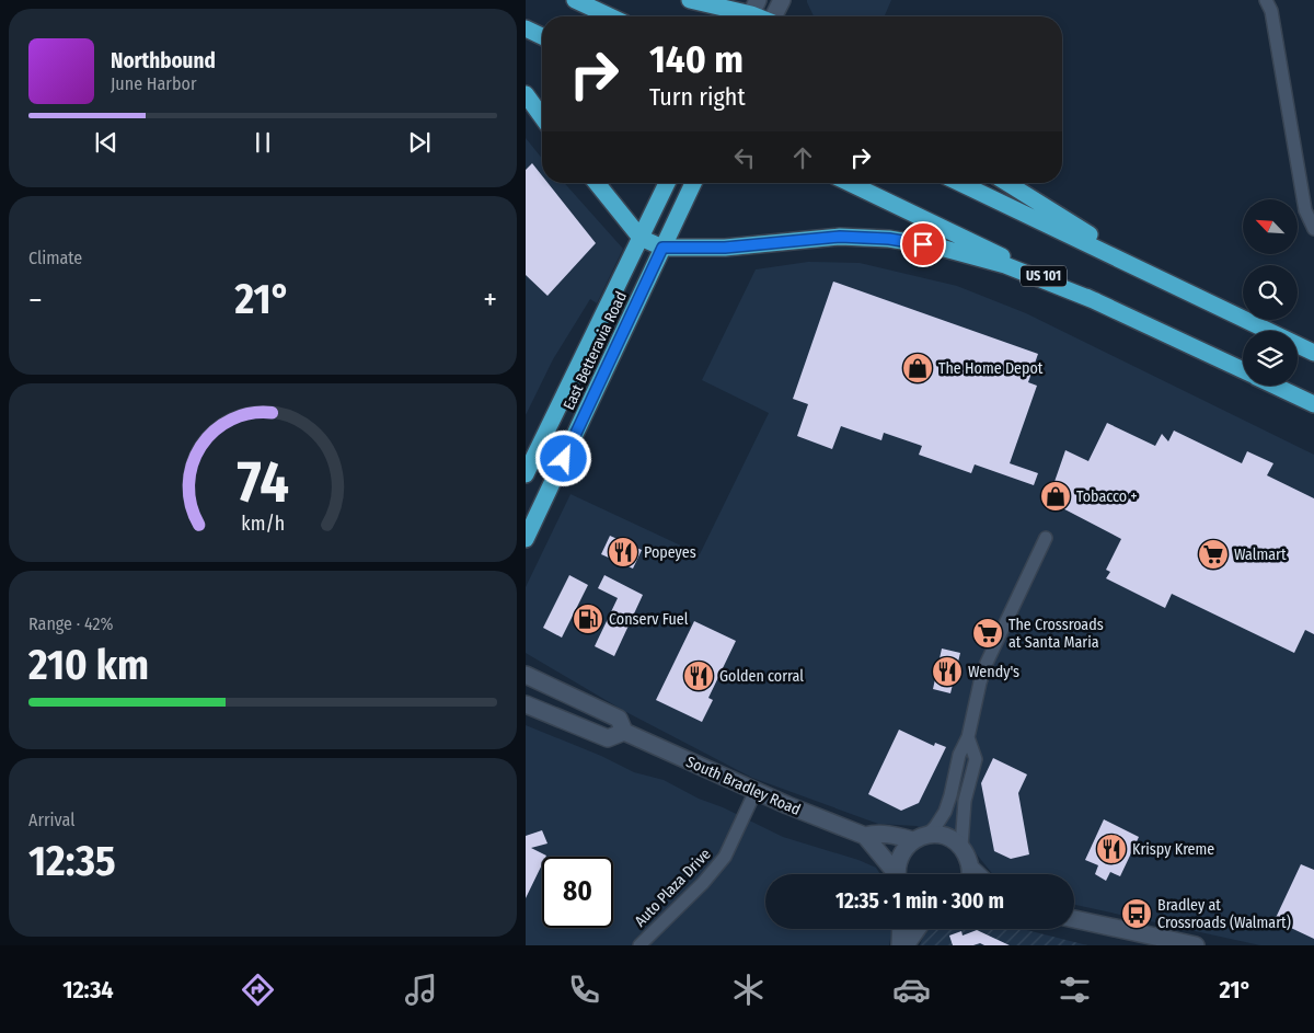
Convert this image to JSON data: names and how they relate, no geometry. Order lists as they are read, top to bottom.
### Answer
{
  "streets": {
    "highway": ["US 101", "East Betteravia Road"],
    "street": ["South Bradley Road", "Auto Plaza Drive"]
  },
  "crossings": [
    ["South Bradley Road", "Auto Plaza Drive"]
  ],
  "places": {
    "shop": ["The Home Depot", "Tobacco +"],
    "restaurant": [
      "Popeyes",
      "Wendy's",
      "Golden corral",
      "Krispy Kreme"
    ],
    "supermarket": ["Walmart", "The Crossroads at Santa Maria"],
    "fuel station": ["Conserv Fuel"],
    "bus stop": ["Bradley at Crossroads (Walmart)"]
  },
  "north": "top left",
  "page": {
    "turn": ["140 m", "Turn right"],
    "song": ["Northbound", "June Harbor"],
    "tile": [
      "Climate",
      ["Range · 42%", "210 km"],
      ["Arrival", "12:35"]
    ],
    "heat": ["−", "21°", "+"],
    "limit": "80",
    "trip": "12:35 · 1 min · 300 m",
    "tabs": ["12:34", "21°"],
    "gauge": ["74", "km/h"]
  }
}
